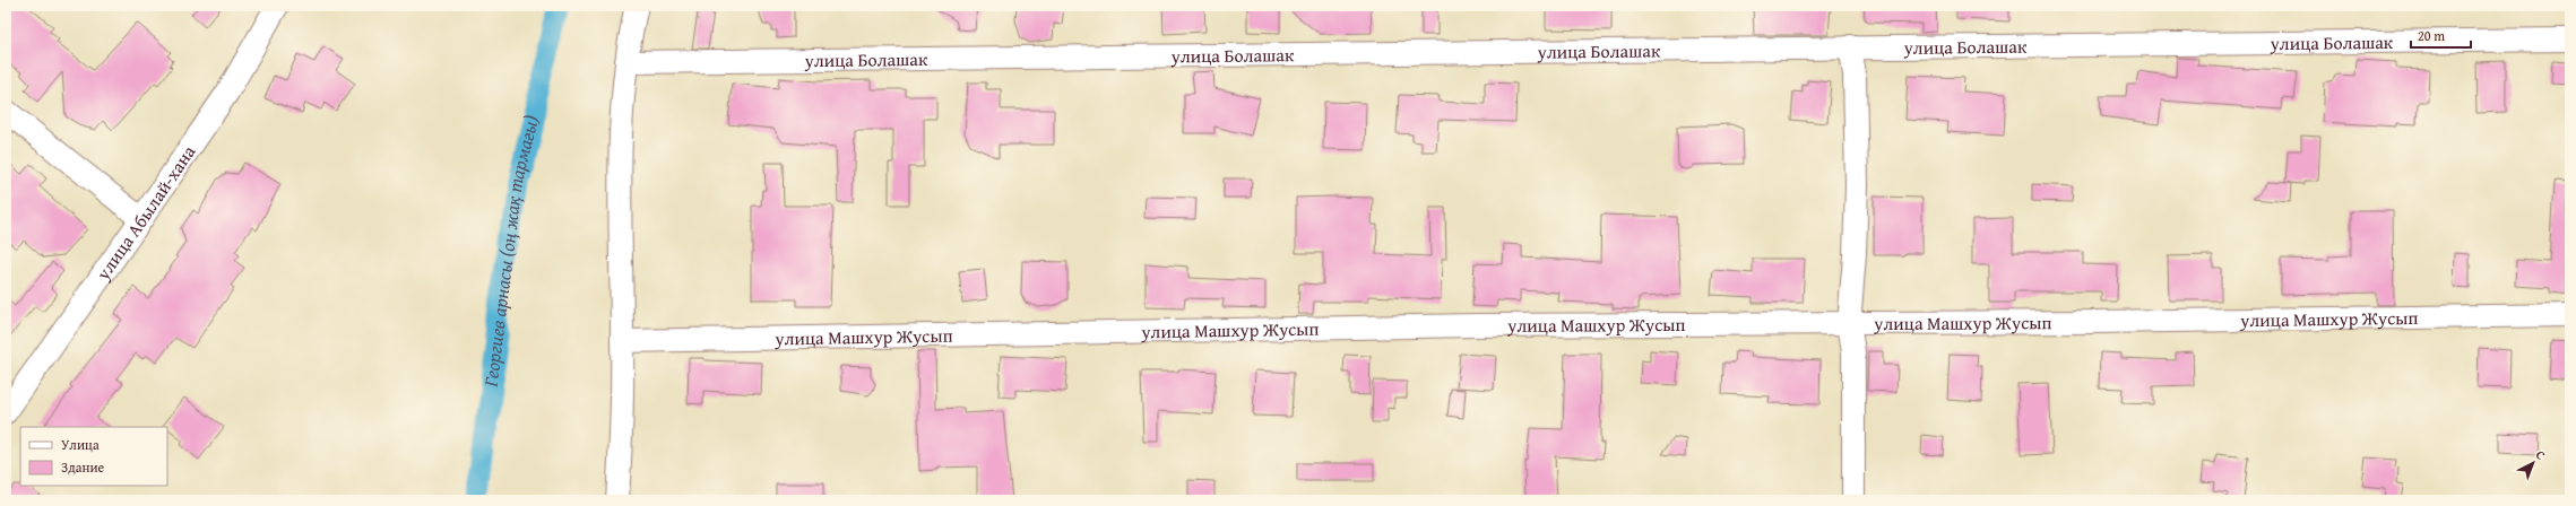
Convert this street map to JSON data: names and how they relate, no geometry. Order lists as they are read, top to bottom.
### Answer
{
  "streets": {
    "street": ["улица Болашак", "улица Абылай-хана", "улица Машхур Жусып"]
  },
  "water": ["Георгиев арнасы (оң жақ тармағы)"],
  "legend": ["Улица", "Здание"],
  "scale_bar": "20 m",
  "north": "top right"
}
